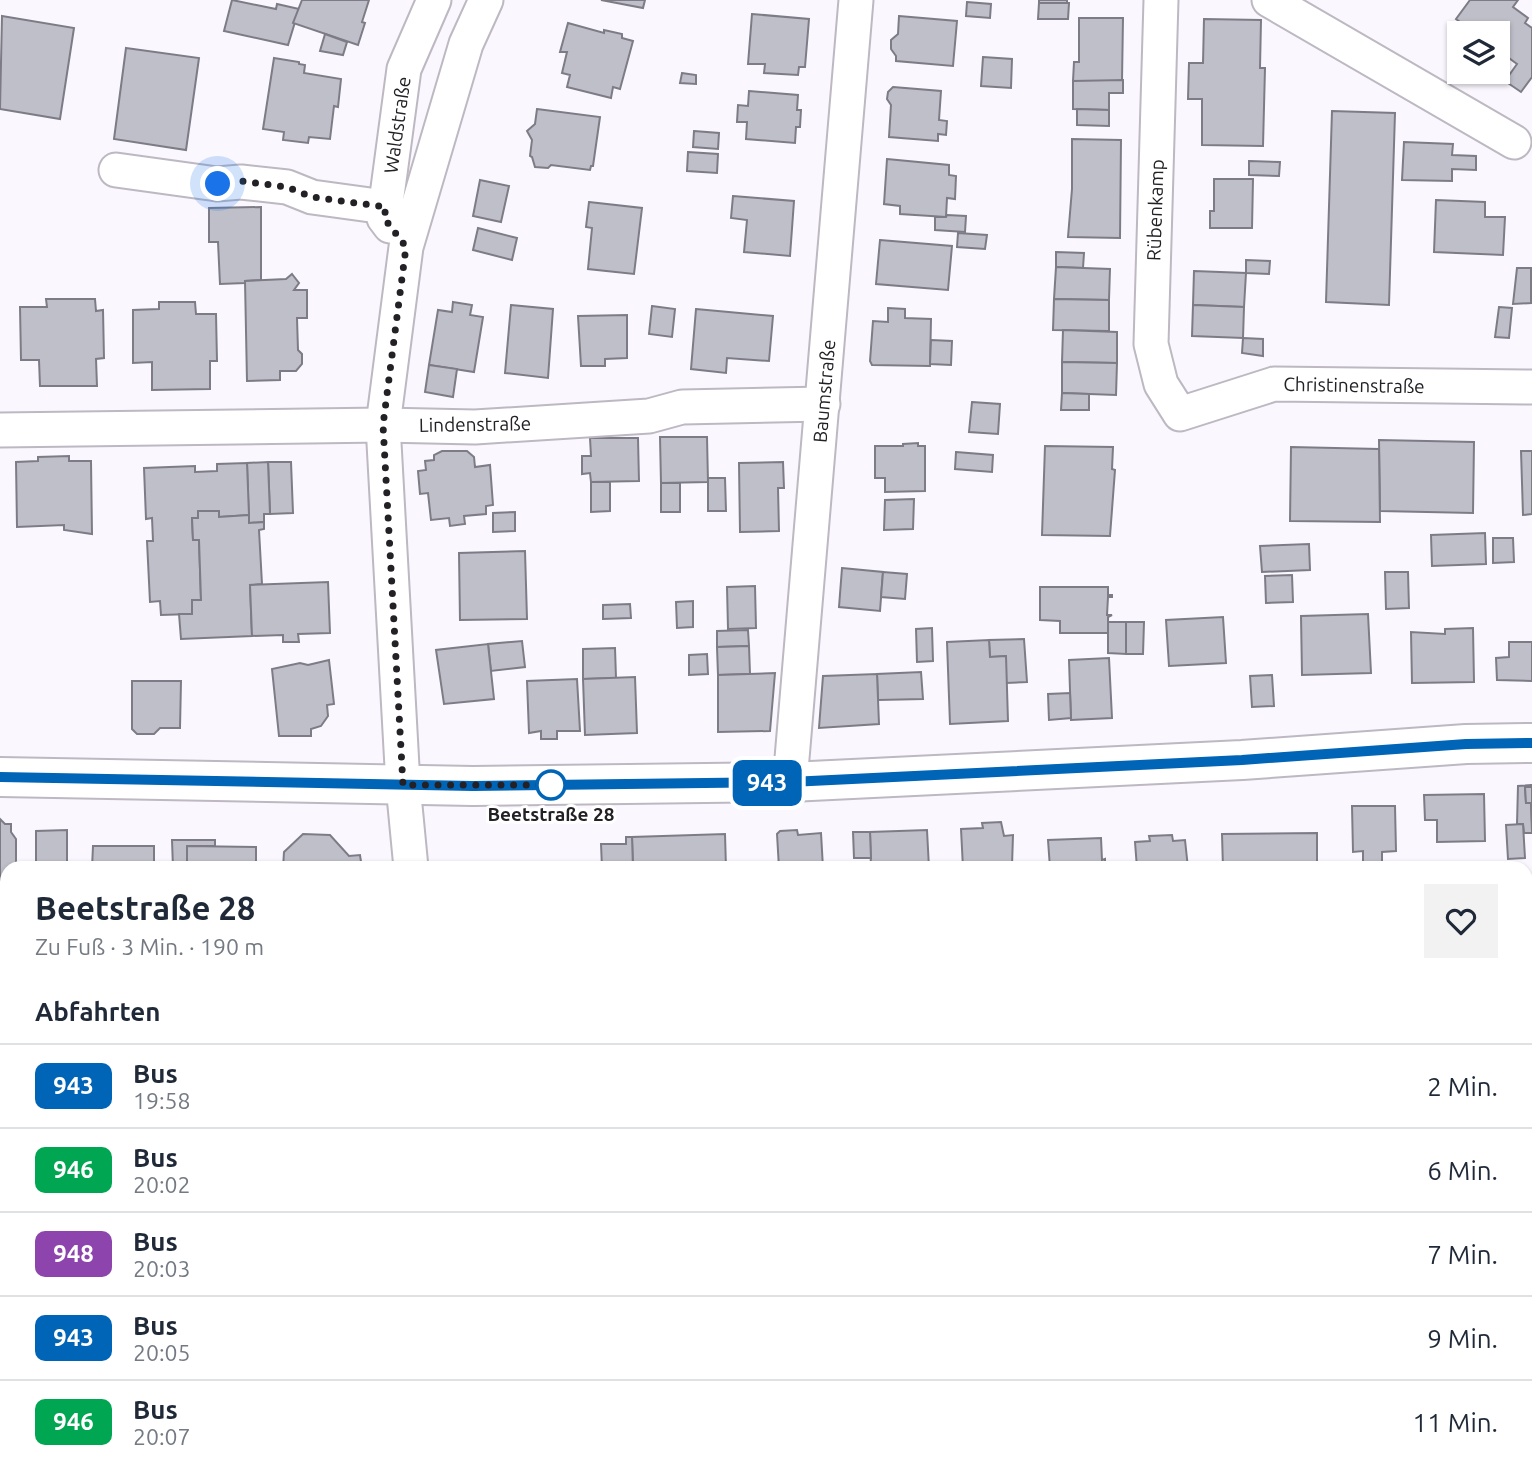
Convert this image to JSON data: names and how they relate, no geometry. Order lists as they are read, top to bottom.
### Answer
{
  "streets": {
    "street": [
      "Waldstraße",
      "Rübenkamp",
      "Christinenstraße",
      "Baumstraße",
      "Lindenstraße"
    ]
  },
  "crossings": [
    ["Waldstraße", "Lindenstraße"],
    ["Rübenkamp", "Christinenstraße"],
    ["Baumstraße", "Lindenstraße"]
  ],
  "places": ["Beetstraße 28"],
  "lines": ["bus line 943"],
  "page": {
    "on_map": "943",
    "heading": [
      ["Beetstraße 28", "Zu Fuß · 3 Min. · 190 m"],
      "Abfahrten"
    ],
    "list": [
      {
        "mark": "943",
        "name": "Bus",
        "note": "19:58",
        "value": "2 Min."
      },
      {
        "mark": "946",
        "name": "Bus",
        "note": "20:02",
        "value": "6 Min."
      },
      {
        "mark": "948",
        "name": "Bus",
        "note": "20:03",
        "value": "7 Min."
      },
      {
        "mark": "943",
        "name": "Bus",
        "note": "20:05",
        "value": "9 Min."
      },
      {
        "mark": "946",
        "name": "Bus",
        "note": "20:07",
        "value": "11 Min."
      }
    ]
  }
}
